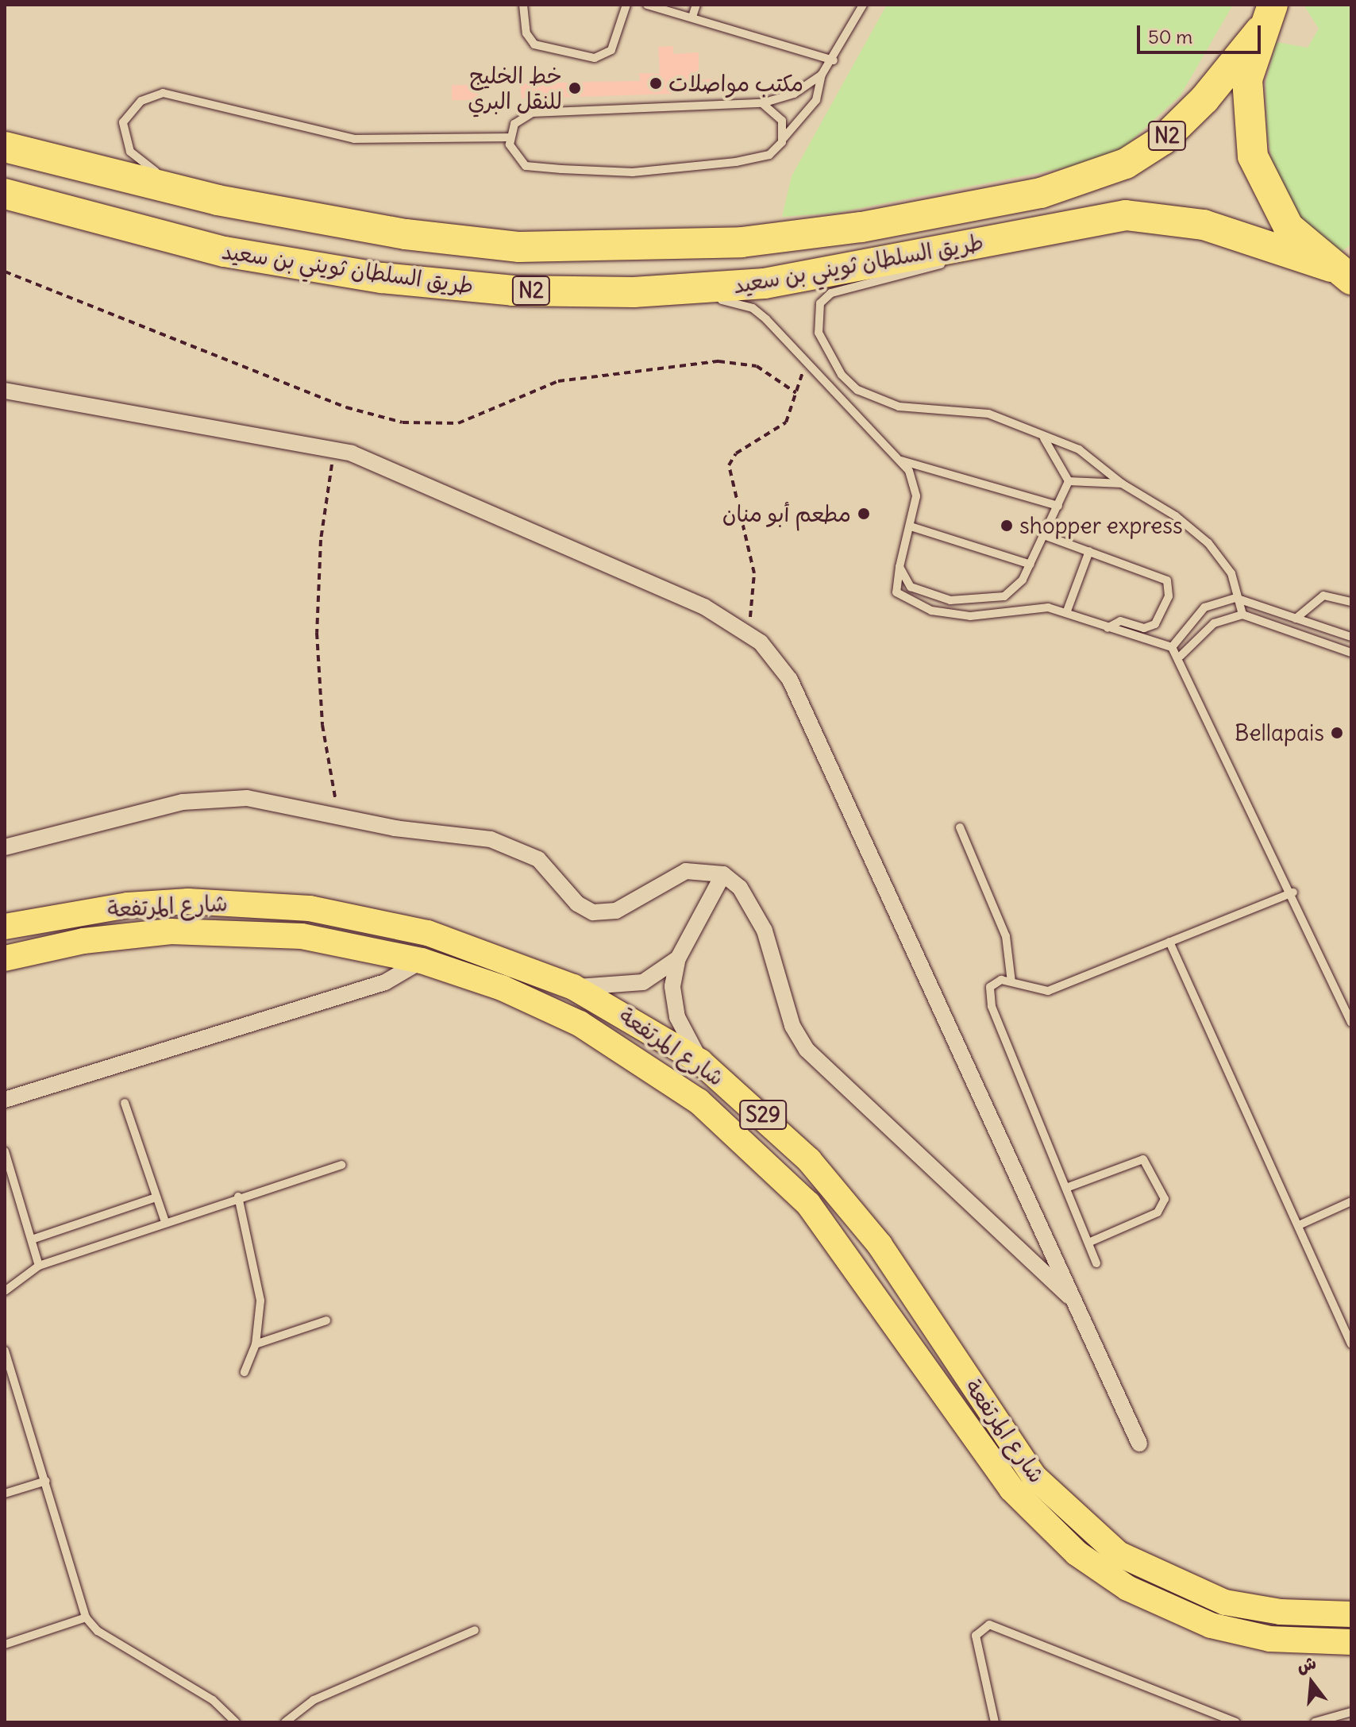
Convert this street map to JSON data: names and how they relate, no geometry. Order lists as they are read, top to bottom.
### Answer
{
  "streets": {
    "highway": ["N2", "طريق السلطان ثويني بن سعيد"],
    "main road": ["شارع المرتفعة", "S29"]
  },
  "crossings": [
    ["N2", "طريق السلطان ثويني بن سعيد"]
  ],
  "places": [
    "مكتب مواصلات",
    "خط الخليج للنقل البري",
    "مطعم أبو منان",
    "shopper express",
    "Bellapais"
  ],
  "scale_bar": "50 m",
  "north": "top"
}
